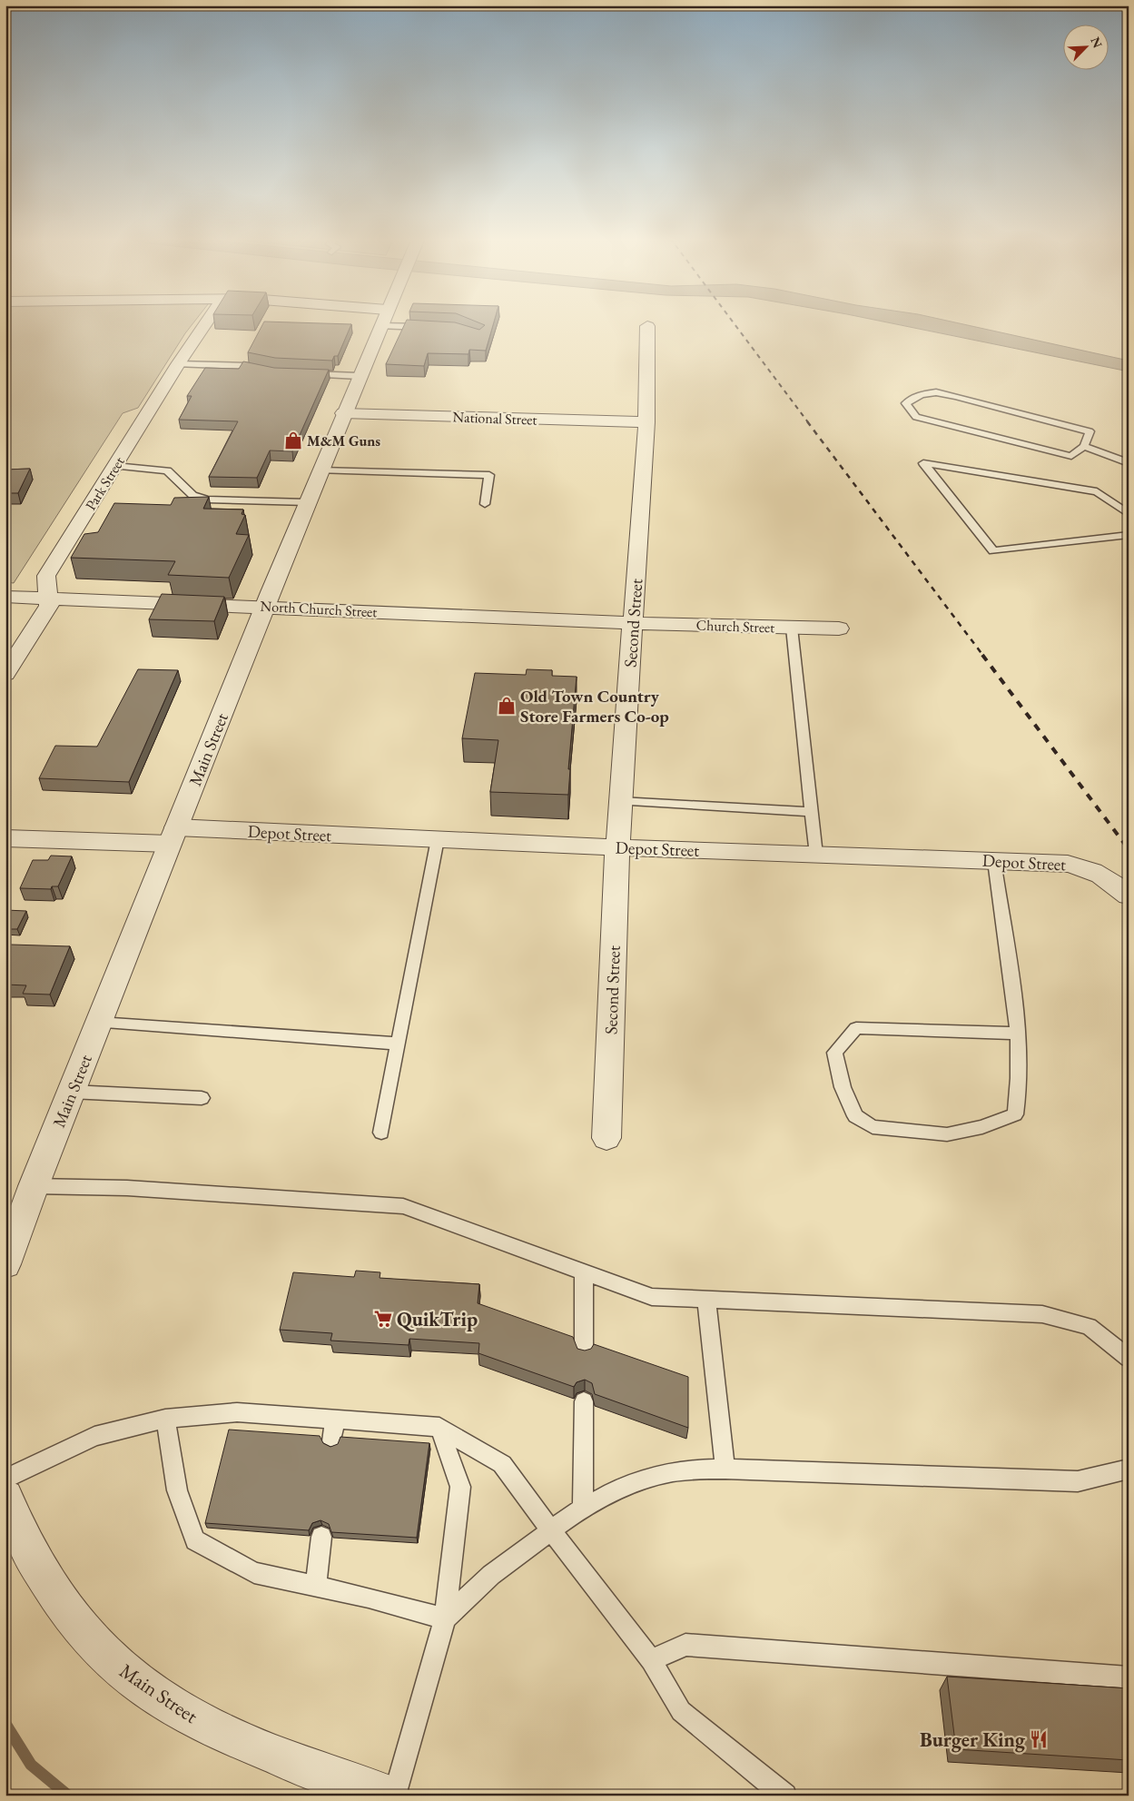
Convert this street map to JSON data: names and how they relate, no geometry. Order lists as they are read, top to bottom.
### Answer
{
  "streets": {
    "street": [
      "National Street",
      "Park Street",
      "North Church Street",
      "Second Street",
      "Church Street",
      "Main Street",
      "Depot Street"
    ]
  },
  "crossings": [
    ["National Street", "Second Street"],
    ["National Street", "Main Street"],
    ["Park Street", "North Church Street"],
    ["North Church Street", "Second Street"],
    ["North Church Street", "Church Street"],
    ["North Church Street", "Main Street"],
    ["Second Street", "Church Street"],
    ["Second Street", "Depot Street"],
    ["Main Street", "Depot Street"]
  ],
  "places": {
    "shop": ["M&M Guns", "Old Town Country Store Farmers Co-op"],
    "supermarket": ["QuikTrip"],
    "restaurant": ["Burger King"]
  },
  "north": "top right"
}
